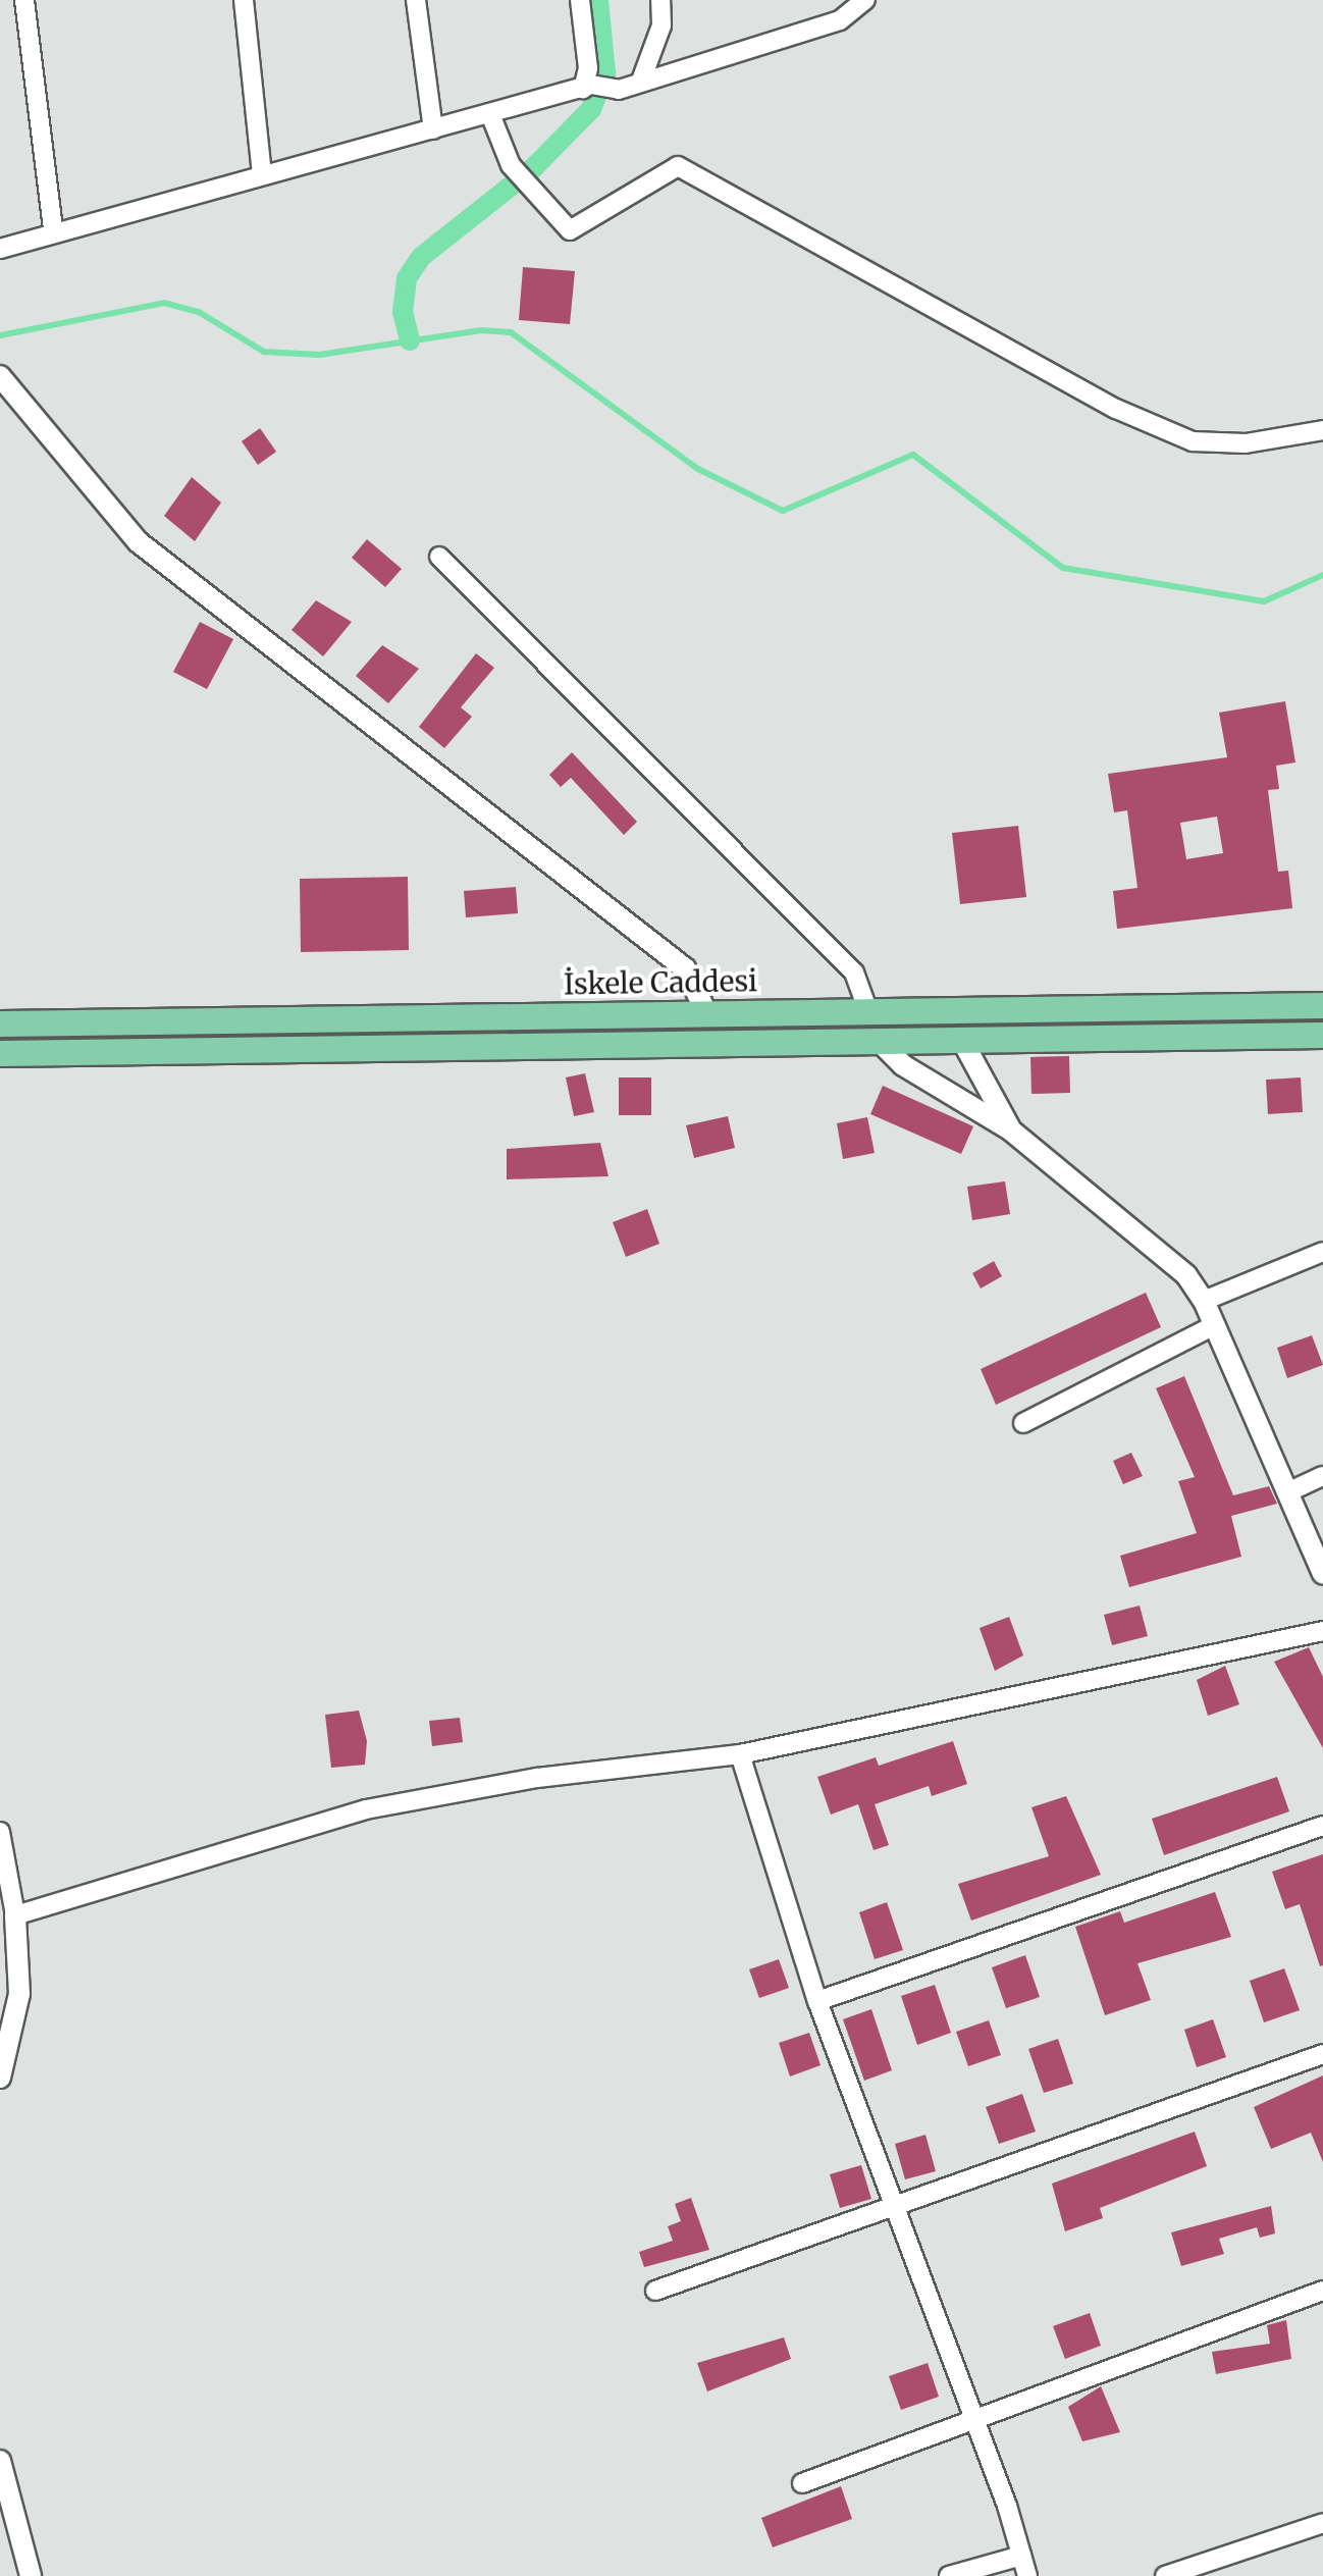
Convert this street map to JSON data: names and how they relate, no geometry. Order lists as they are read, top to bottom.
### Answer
{
  "streets": {
    "main road": ["İskele Caddesi"]
  }
}
